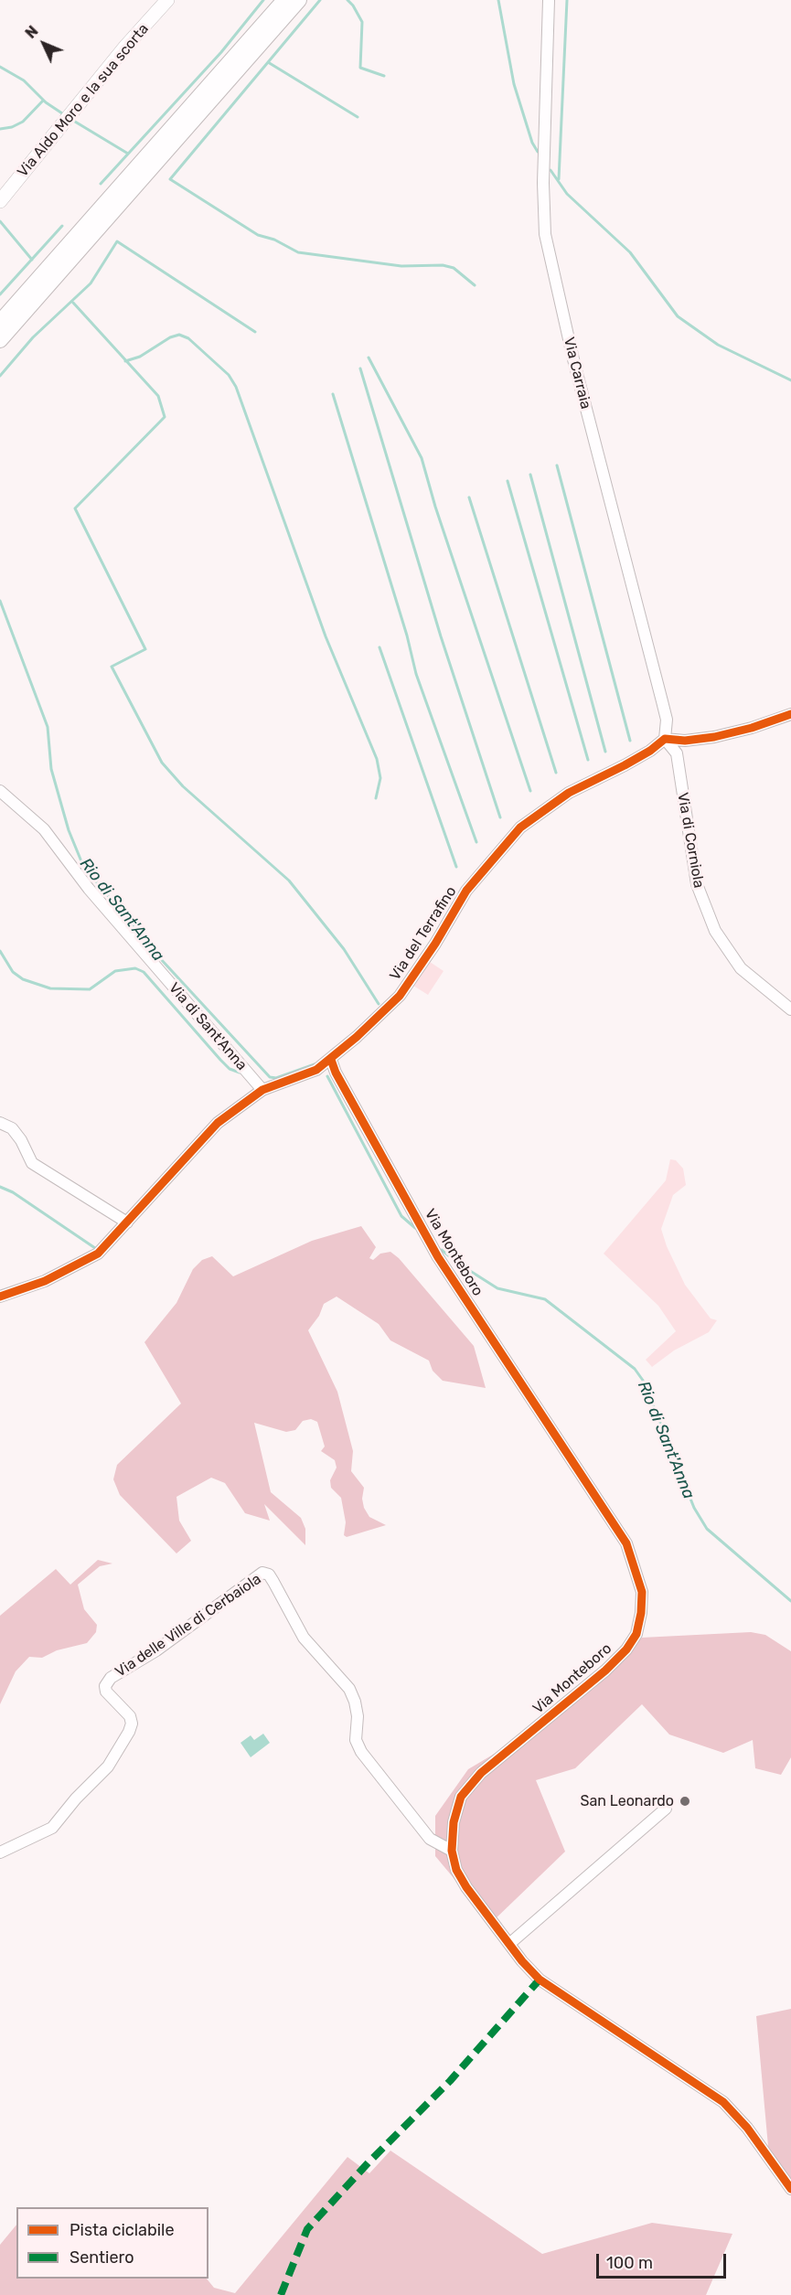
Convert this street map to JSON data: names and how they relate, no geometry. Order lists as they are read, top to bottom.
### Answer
{
  "streets": {
    "main road": ["Via Aldo Moro e la sua scorta"],
    "street": [
      "Via Carraia",
      "Via di Corniola",
      "Via del Terrafino",
      "Via di Sant'Anna",
      "Via Monteboro",
      "Via delle Ville di Cerbaiola"
    ]
  },
  "crossings": [
    ["Via Carraia", "Via di Corniola"],
    ["Via Carraia", "Via del Terrafino"],
    ["Via di Corniola", "Via del Terrafino"],
    ["Via del Terrafino", "Via di Sant'Anna"],
    ["Via del Terrafino", "Via Monteboro"],
    ["Via Monteboro", "Via delle Ville di Cerbaiola"]
  ],
  "water": ["Rio di Sant'Anna"],
  "places": ["San Leonardo"],
  "legend": ["Pista ciclabile", "Sentiero"],
  "scale_bar": "100 m",
  "north": "top left"
}
